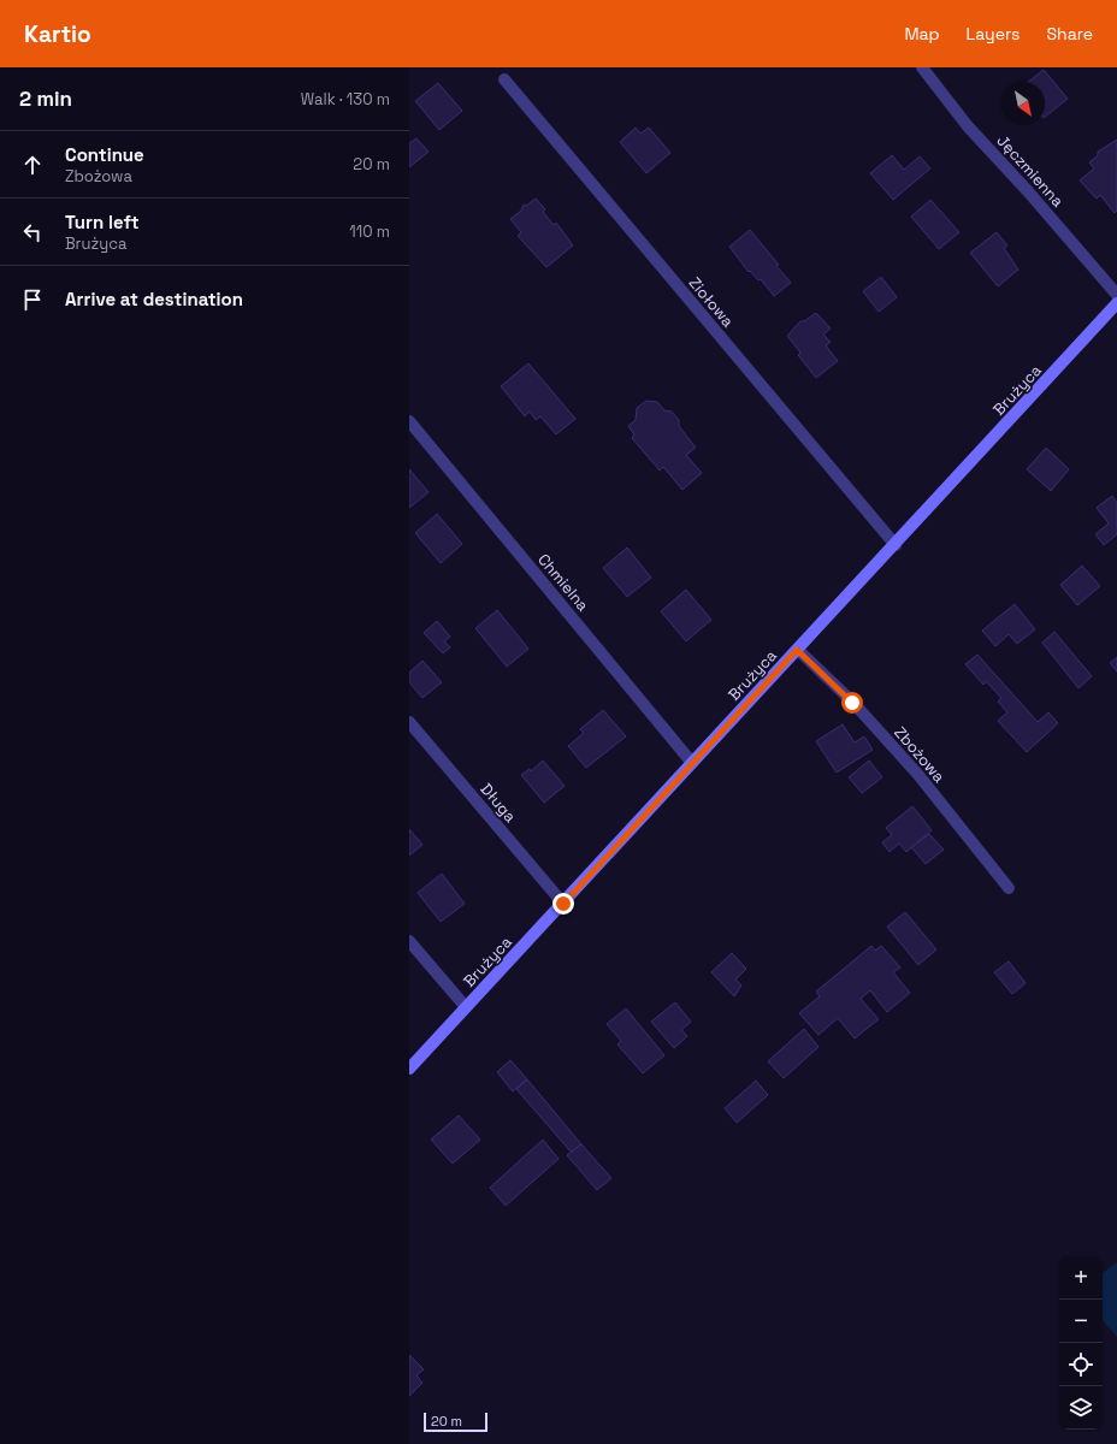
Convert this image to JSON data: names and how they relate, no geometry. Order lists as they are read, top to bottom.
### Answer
{
  "streets": {
    "street": [
      "Jęczmienna",
      "Ziołowa",
      "Brużyca",
      "Chmielna",
      "Zbożowa",
      "Długa"
    ]
  },
  "crossings": [
    ["Ziołowa", "Brużyca"],
    ["Brużyca", "Chmielna"],
    ["Brużyca", "Zbożowa"],
    ["Brużyca", "Długa"]
  ],
  "scale_bar": "20 m",
  "north": "bottom right",
  "page": {
    "header": "Kartio",
    "nav": ["Map", "Layers", "Share"],
    "heading": ["2 min", "Walk · 130 m"],
    "list": [
      ["Continue", "Zbożowa", "20 m"],
      ["Turn left", "Brużyca", "110 m"],
      "Arrive at destination"
    ],
    "map_buttons": ["+", "−"],
    "scale": "20 m"
  }
}
